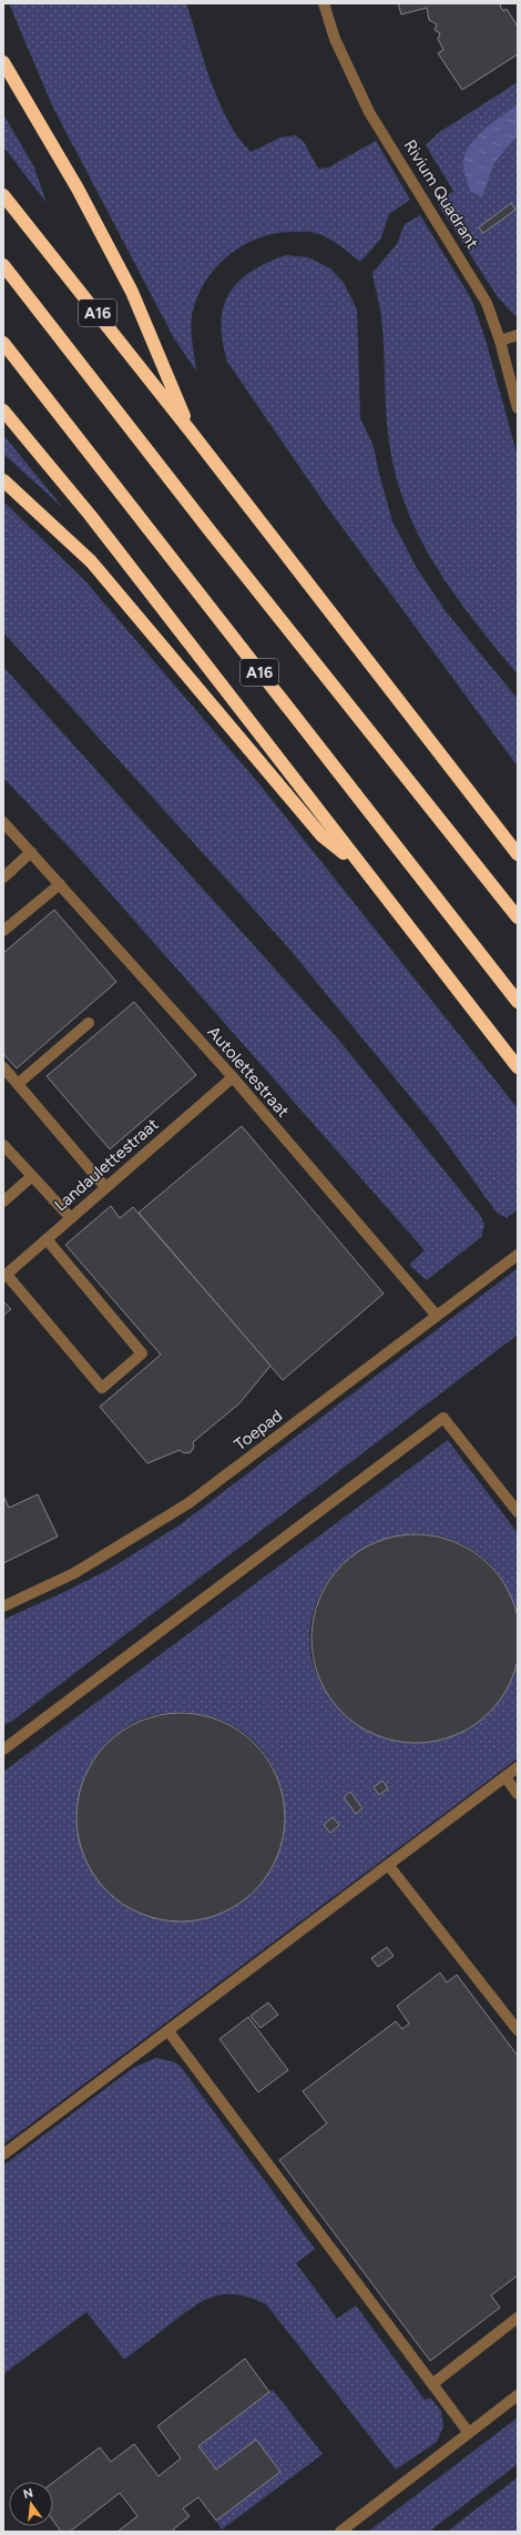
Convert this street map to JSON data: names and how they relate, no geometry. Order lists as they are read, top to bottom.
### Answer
{
  "streets": {
    "highway": ["A16"],
    "street": [
      "Rivium Quadrant",
      "Autolettestraat",
      "Landaulettestraat",
      "Toepad"
    ]
  },
  "crossings": [
    ["Autolettestraat", "Landaulettestraat"],
    ["Autolettestraat", "Toepad"]
  ],
  "north": "top"
}
